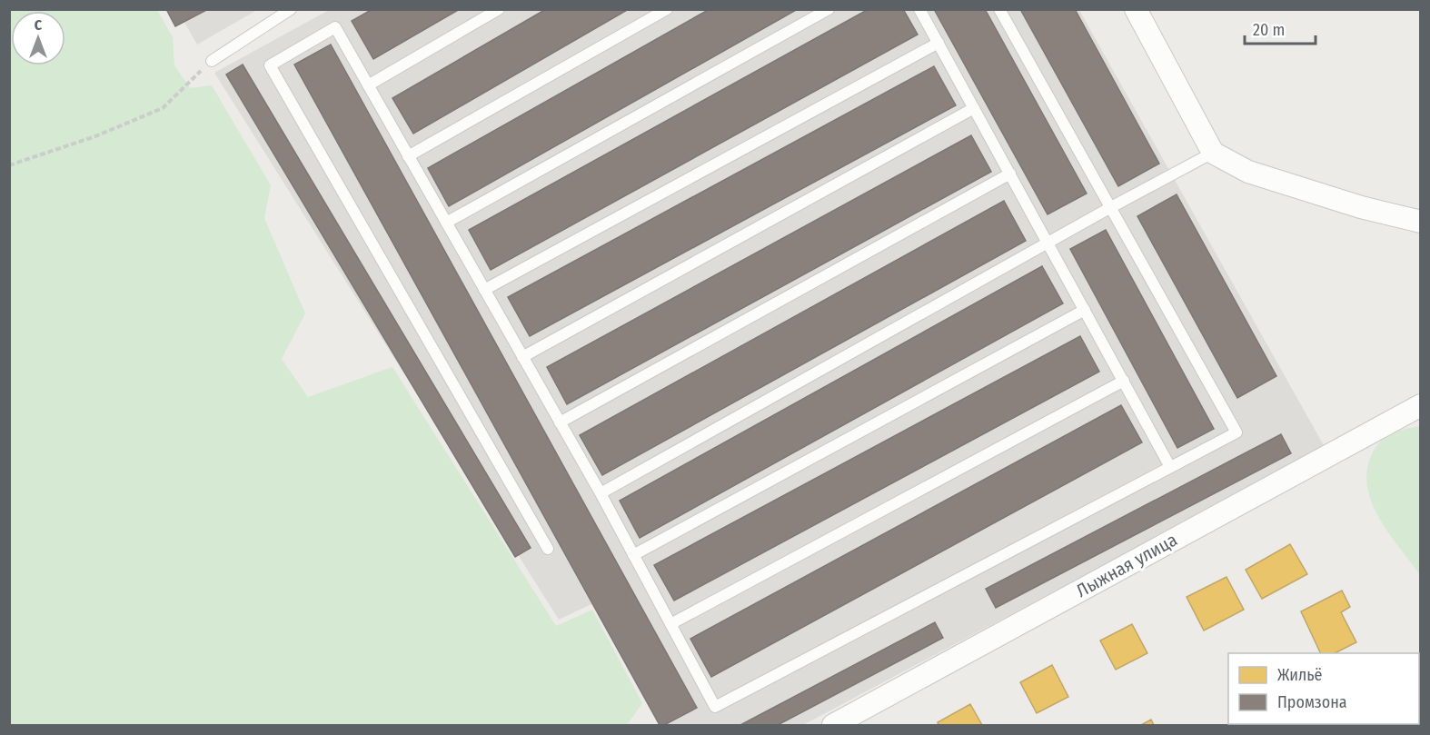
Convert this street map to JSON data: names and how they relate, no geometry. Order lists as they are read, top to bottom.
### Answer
{
  "streets": {
    "street": ["Лыжная улица"]
  },
  "legend": ["Жильё", "Промзона"],
  "scale_bar": "20 m",
  "north": "top"
}
